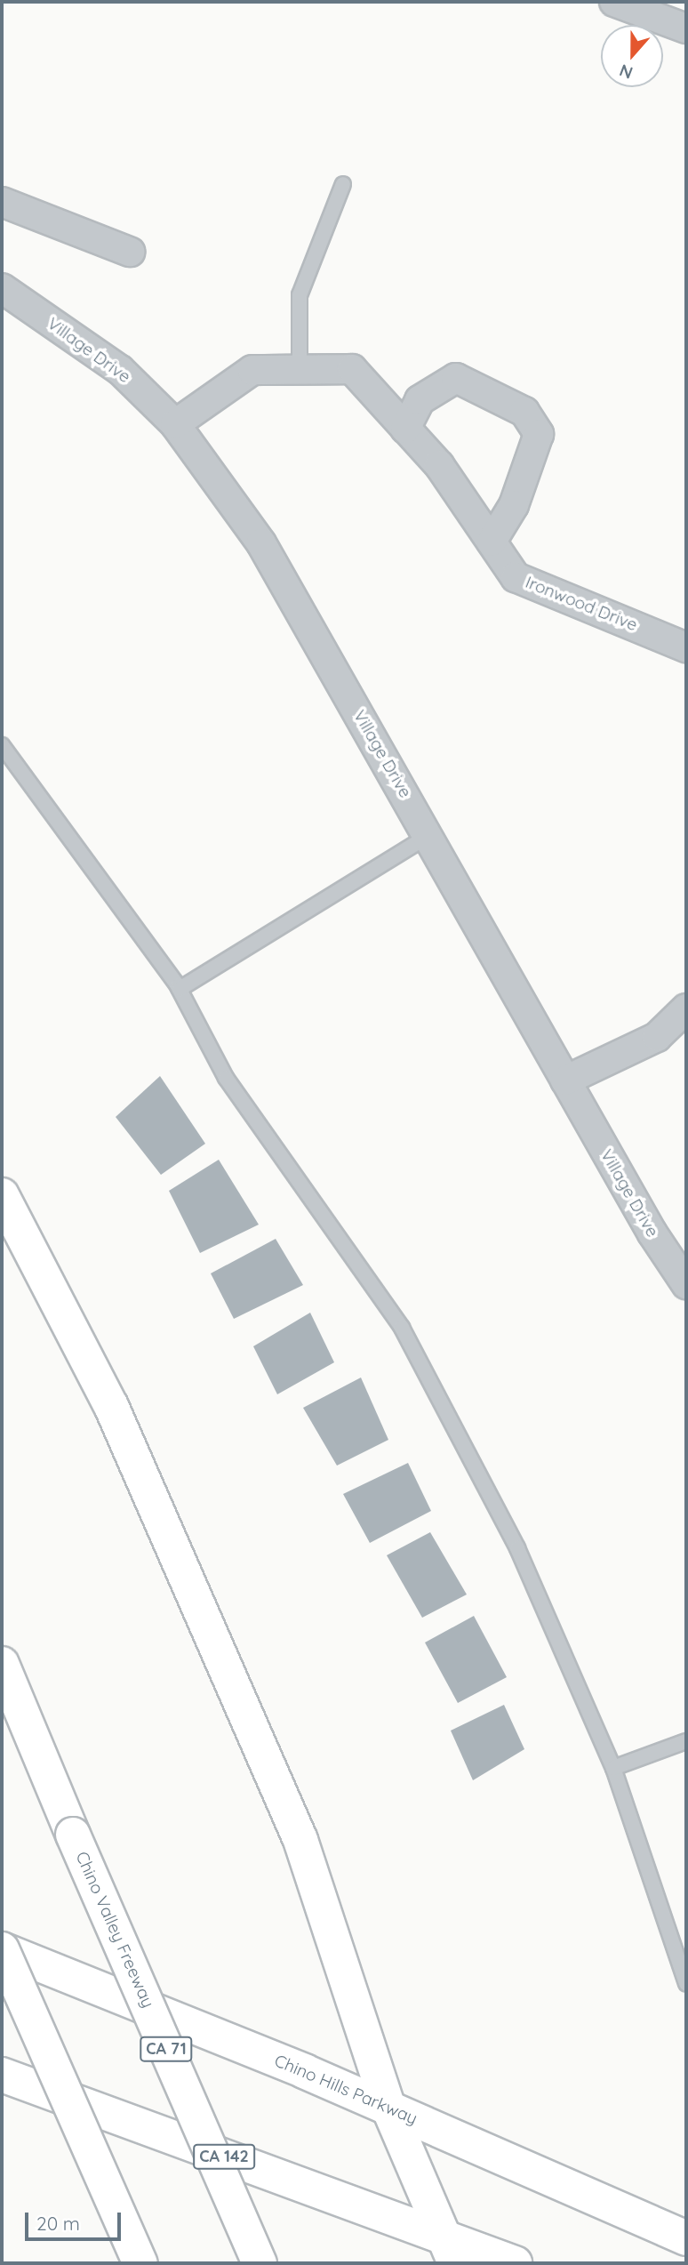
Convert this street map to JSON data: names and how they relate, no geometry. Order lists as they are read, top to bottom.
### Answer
{
  "streets": {
    "main road": [
      "Chino Valley Freeway",
      "CA 71",
      "Chino Hills Parkway",
      "CA 142"
    ],
    "street": ["Village Drive", "Ironwood Drive"]
  },
  "crossings": [
    ["Village Drive", "Ironwood Drive"]
  ],
  "scale_bar": "20 m",
  "north": "bottom"
}
